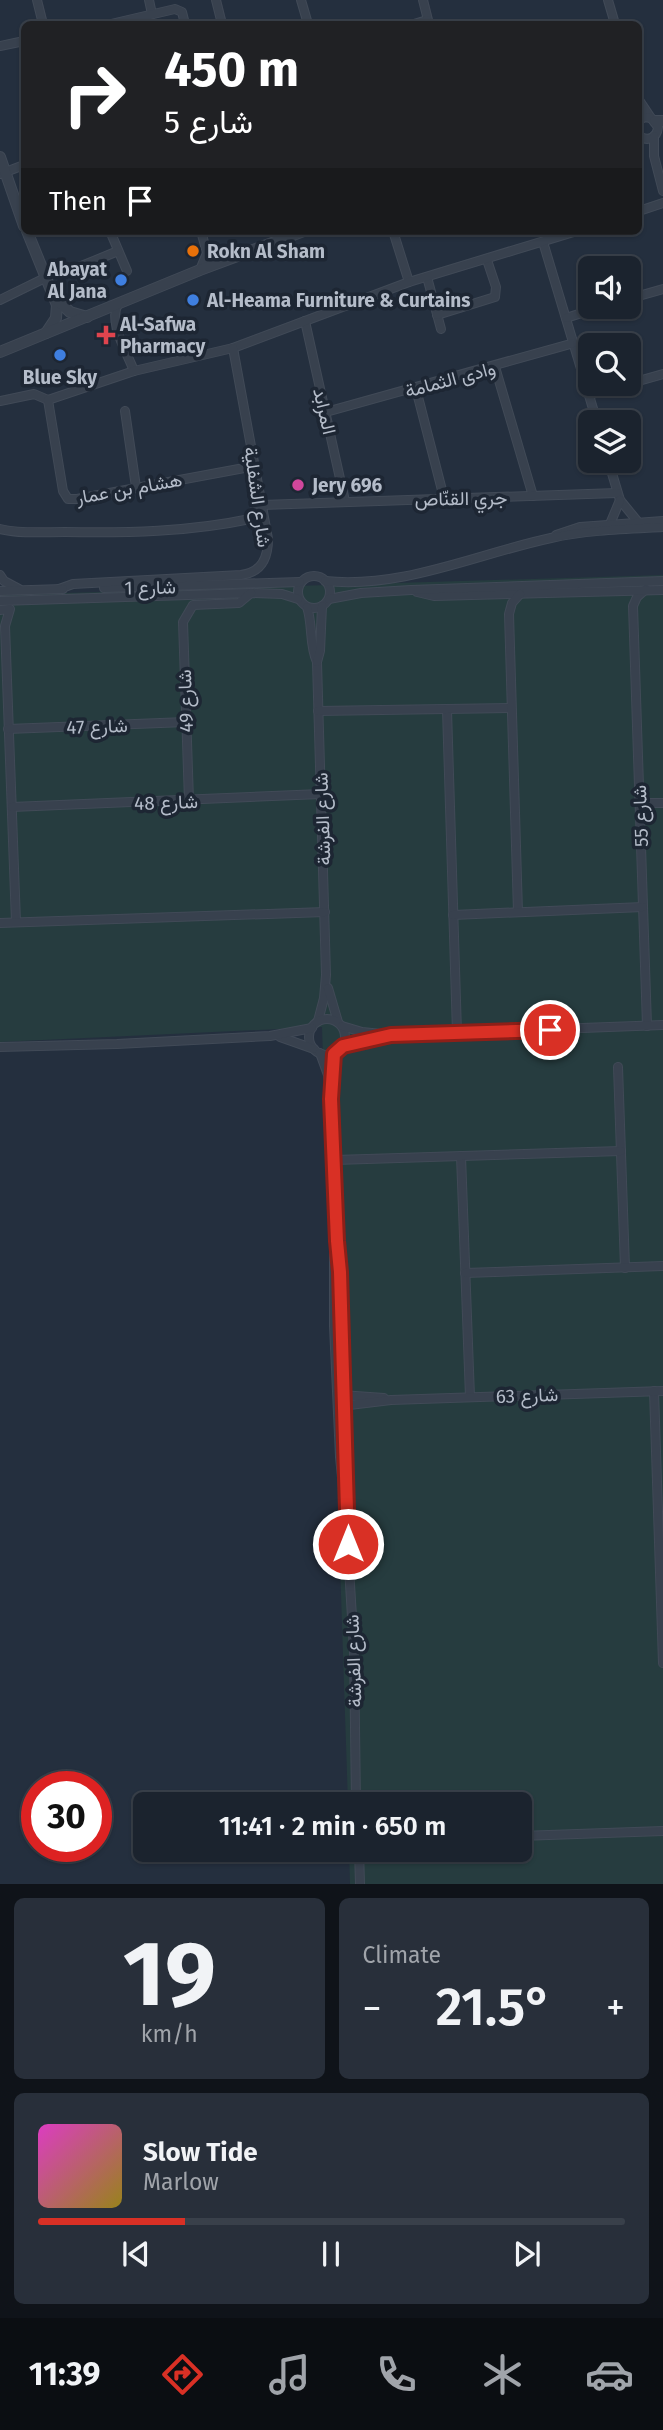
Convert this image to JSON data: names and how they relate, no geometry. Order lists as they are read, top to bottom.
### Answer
{
  "streets": {
    "street": [
      "وادى الثمامة",
      "المرابد",
      "هشام بن عمار",
      "شارع الشفلية",
      "جري القنّاص",
      "شارع 1",
      "شارع 49",
      "شارع 47",
      "شارع 48",
      "شارع 55",
      "شارع الفرشة",
      "شارع 63"
    ]
  },
  "crossings": [
    ["وادى الثمامة", "المرابد"],
    ["المرابد", "جري القنّاص"],
    ["هشام بن عمار", "شارع الشفلية"],
    ["شارع الشفلية", "جري القنّاص"],
    ["شارع الشفلية", "شارع 1"],
    ["شارع 1", "شارع 49"],
    ["شارع 1", "شارع الفرشة"],
    ["شارع 49", "شارع 47"],
    ["شارع 49", "شارع 48"],
    ["شارع 48", "شارع الفرشة"],
    ["شارع الفرشة", "شارع 63"]
  ],
  "places": {
    "other": [
      "Rokn Al Sham",
      "Abayat Al Jana",
      "Al-Heama Furniture & Curtains",
      "Blue Sky",
      "Jery 696"
    ],
    "health": ["Al-Safwa Pharmacy"]
  },
  "page": {
    "turn": ["450 m", "شارع 5"],
    "then": "Then",
    "limit": "30",
    "trip": "11:41 · 2 min · 650 m",
    "tile": [
      ["19", "km/h"],
      "Climate"
    ],
    "heat": ["−", "21.5°", "+"],
    "song": ["Slow Tide", "Marlow"],
    "tabs": "11:39"
  }
}
